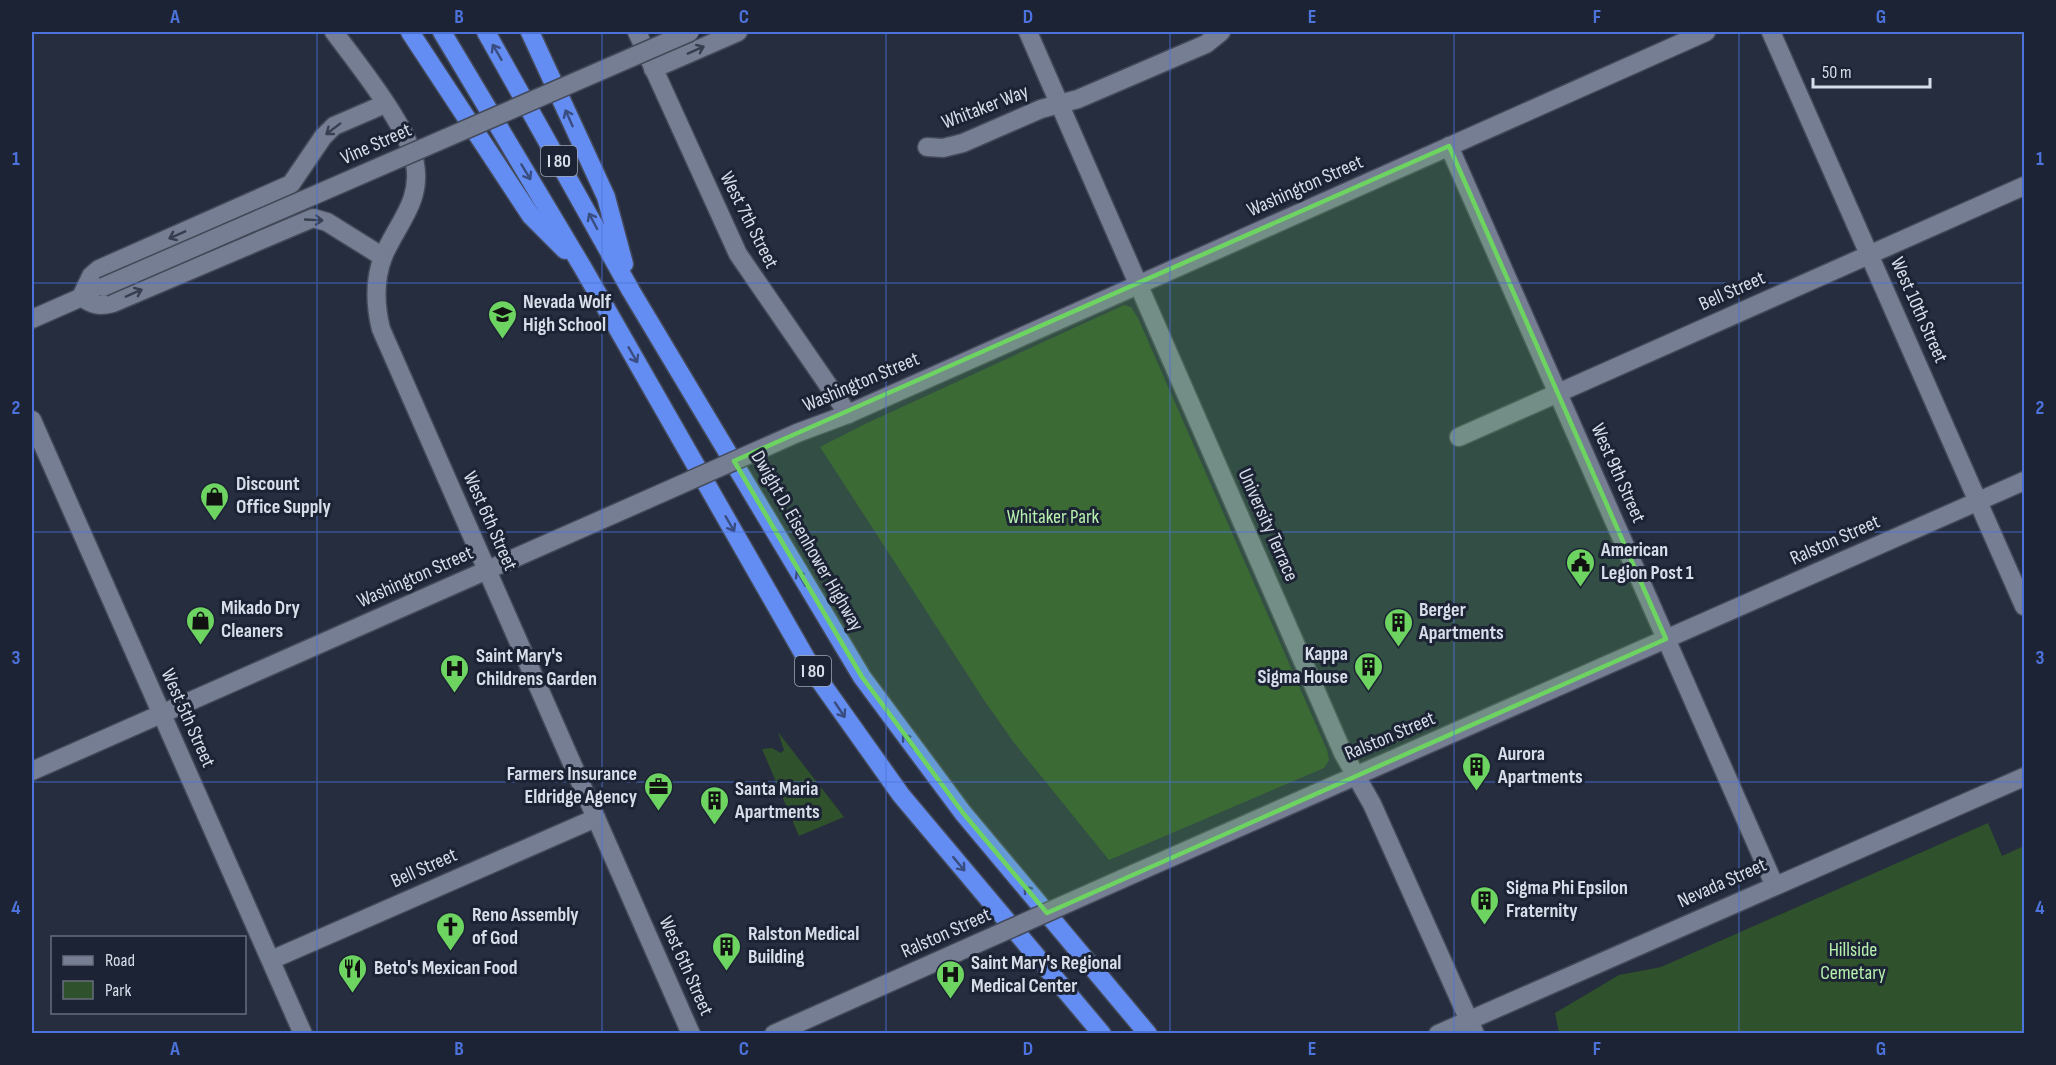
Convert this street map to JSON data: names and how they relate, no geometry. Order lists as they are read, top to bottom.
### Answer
{
  "streets": {
    "highway": ["I 80", "Dwight D. Eisenhower Highway"],
    "street": [
      "Whitaker Way",
      "Vine Street",
      "Washington Street",
      "West 7th Street",
      "Bell Street",
      "West 10th Street",
      "West 9th Street",
      "West 6th Street",
      "University Terrace",
      "Ralston Street",
      "West 5th Street",
      "Nevada Street"
    ]
  },
  "crossings": [
    ["Whitaker Way", "University Terrace"],
    ["Vine Street", "West 6th Street"],
    ["Washington Street", "West 7th Street"],
    ["Washington Street", "West 9th Street"],
    ["Washington Street", "West 6th Street"],
    ["Washington Street", "University Terrace"],
    ["Washington Street", "West 5th Street"],
    ["Bell Street", "West 10th Street"],
    ["Bell Street", "West 9th Street"],
    ["Bell Street", "West 6th Street"],
    ["Bell Street", "West 5th Street"],
    ["West 10th Street", "Ralston Street"],
    ["West 9th Street", "Ralston Street"],
    ["West 9th Street", "Nevada Street"],
    ["University Terrace", "Ralston Street"],
    ["University Terrace", "Nevada Street"]
  ],
  "parks": ["Whitaker Park", "Hillside Cemetary"],
  "places": {
    "school or university": ["Nevada Wolf High School"],
    "shop": ["Discount Office Supply", "Mikado Dry Cleaners"],
    "public building": ["American Legion Post 1"],
    "building": [
      "Berger Apartments",
      "Kappa Sigma House",
      "Aurora Apartments",
      "Santa Maria Apartments",
      "Sigma Phi Epsilon Fraternity",
      "Ralston Medical Building"
    ],
    "hospital": ["Saint Mary's Childrens Garden", "Saint Mary's Regional Medical Center"],
    "office": ["Farmers Insurance Eldridge Agency"],
    "church": ["Reno Assembly of God"],
    "restaurant": ["Beto's Mexican Food"]
  },
  "legend": ["Road", "Park"],
  "scale_bar": "50 m",
  "grid": {
    "columns": [
      "A",
      "B",
      "C",
      "D",
      "E",
      "F",
      "G"
    ],
    "rows": [
      "1",
      "2",
      "3",
      "4"
    ]
  }
}
